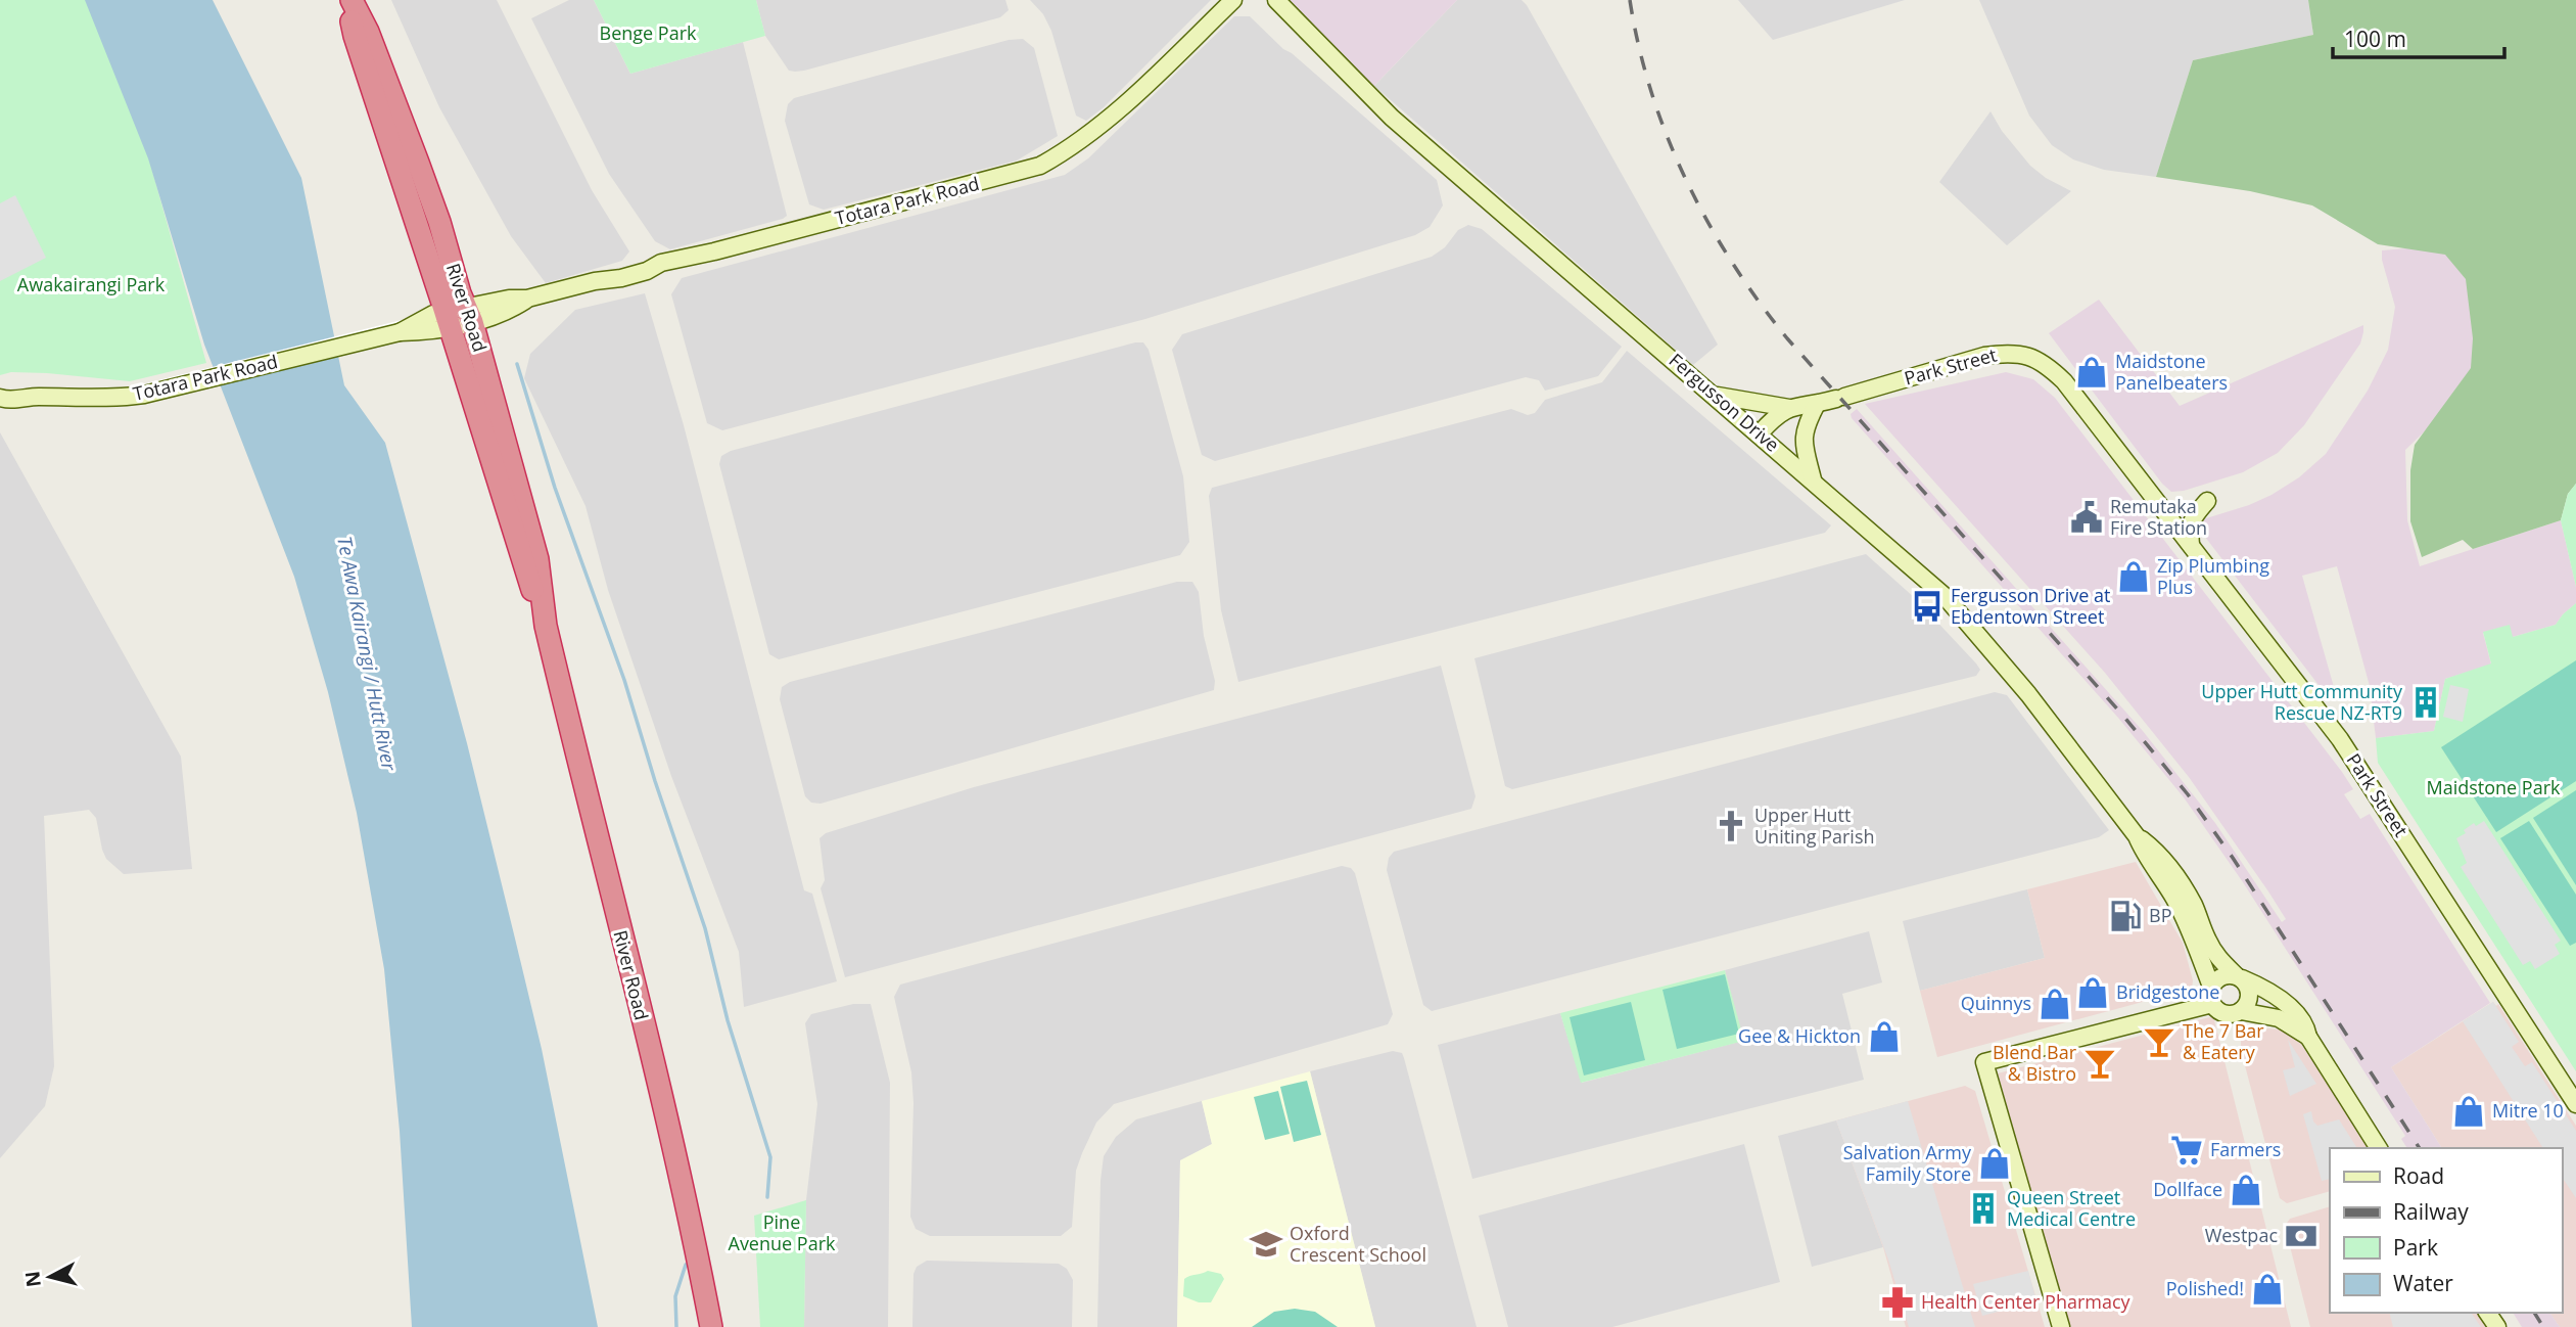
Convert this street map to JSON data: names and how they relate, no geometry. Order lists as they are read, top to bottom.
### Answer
{
  "streets": {
    "highway": ["River Road"],
    "street": ["Totara Park Road", "Park Street", "Fergusson Drive"]
  },
  "crossings": [
    ["Totara Park Road", "River Road"],
    ["Park Street", "Fergusson Drive"]
  ],
  "water": ["Te Awa Kairangi / Hutt River"],
  "parks": [
    "Benge Park",
    "Awakairangi Park",
    "Maidstone Park",
    "Pine Avenue Park"
  ],
  "places": {
    "shop": [
      "Maidstone Panelbeaters",
      "Zip Plumbing Plus",
      "Bridgestone",
      "Quinnys",
      "Gee & Hickton",
      "Mitre 10",
      "Salvation Army Family Store",
      "Dollface",
      "Polished!"
    ],
    "public building": ["Remutaka Fire Station"],
    "bus stop": ["Fergusson Drive at Ebdentown Street"],
    "building": ["Upper Hutt Community Rescue NZ-RT9", "Queen Street Medical Centre"],
    "church": ["Upper Hutt Uniting Parish"],
    "fuel station": ["BP"],
    "bar": ["The 7 Bar & Eatery", "Blend Bar & Bistro"],
    "supermarket": ["Farmers"],
    "bank": ["Westpac"],
    "school or university": ["Oxford Crescent School"],
    "pharmacy": ["Health Center Pharmacy"]
  },
  "legend": [
    "Road",
    "Railway",
    "Park",
    "Water"
  ],
  "scale_bar": "100 m",
  "north": "left"
}
